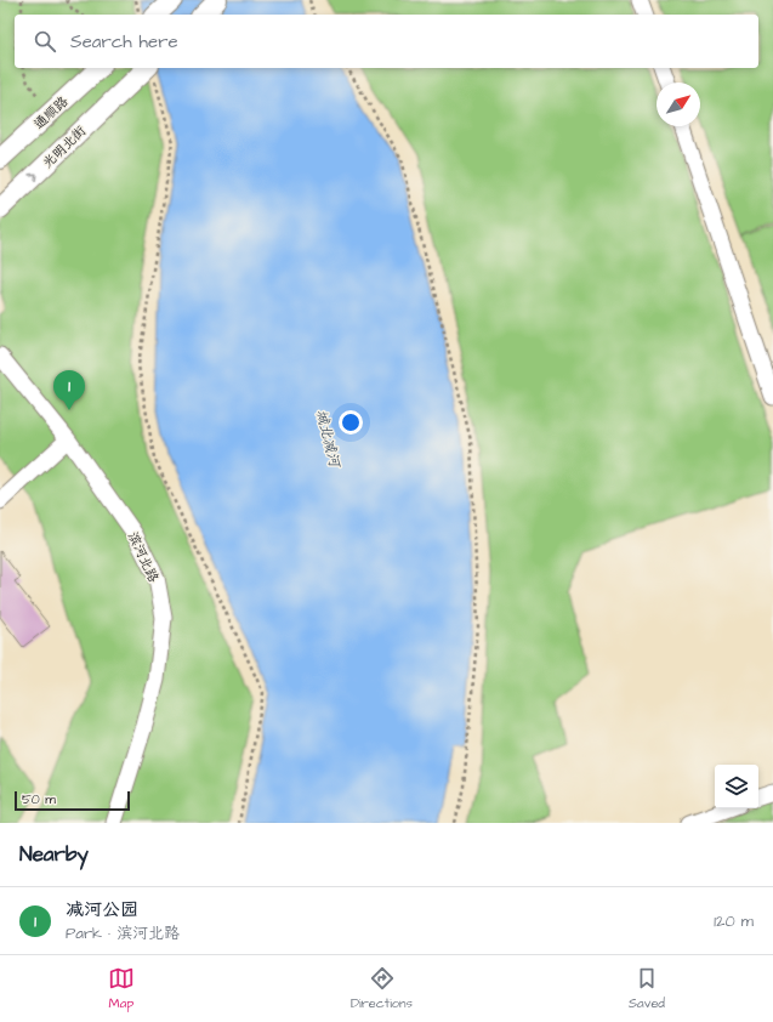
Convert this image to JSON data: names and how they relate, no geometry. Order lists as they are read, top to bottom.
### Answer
{
  "streets": {
    "main road": ["通顺路", "光明北街"],
    "street": ["滨河北路"]
  },
  "one_way": ["光明北街"],
  "water": ["城北减河"],
  "scale_bar": "50 m",
  "north": "top right",
  "page": {
    "search": "Search here",
    "pins": "1",
    "scale": "50 m",
    "heading": "Nearby",
    "list": [
      {
        "mark": "1",
        "name": "减河公园",
        "note": "Park · 滨河北路",
        "value": "120 m"
      }
    ],
    "nav": ["Map", "Directions", "Saved"]
  }
}
